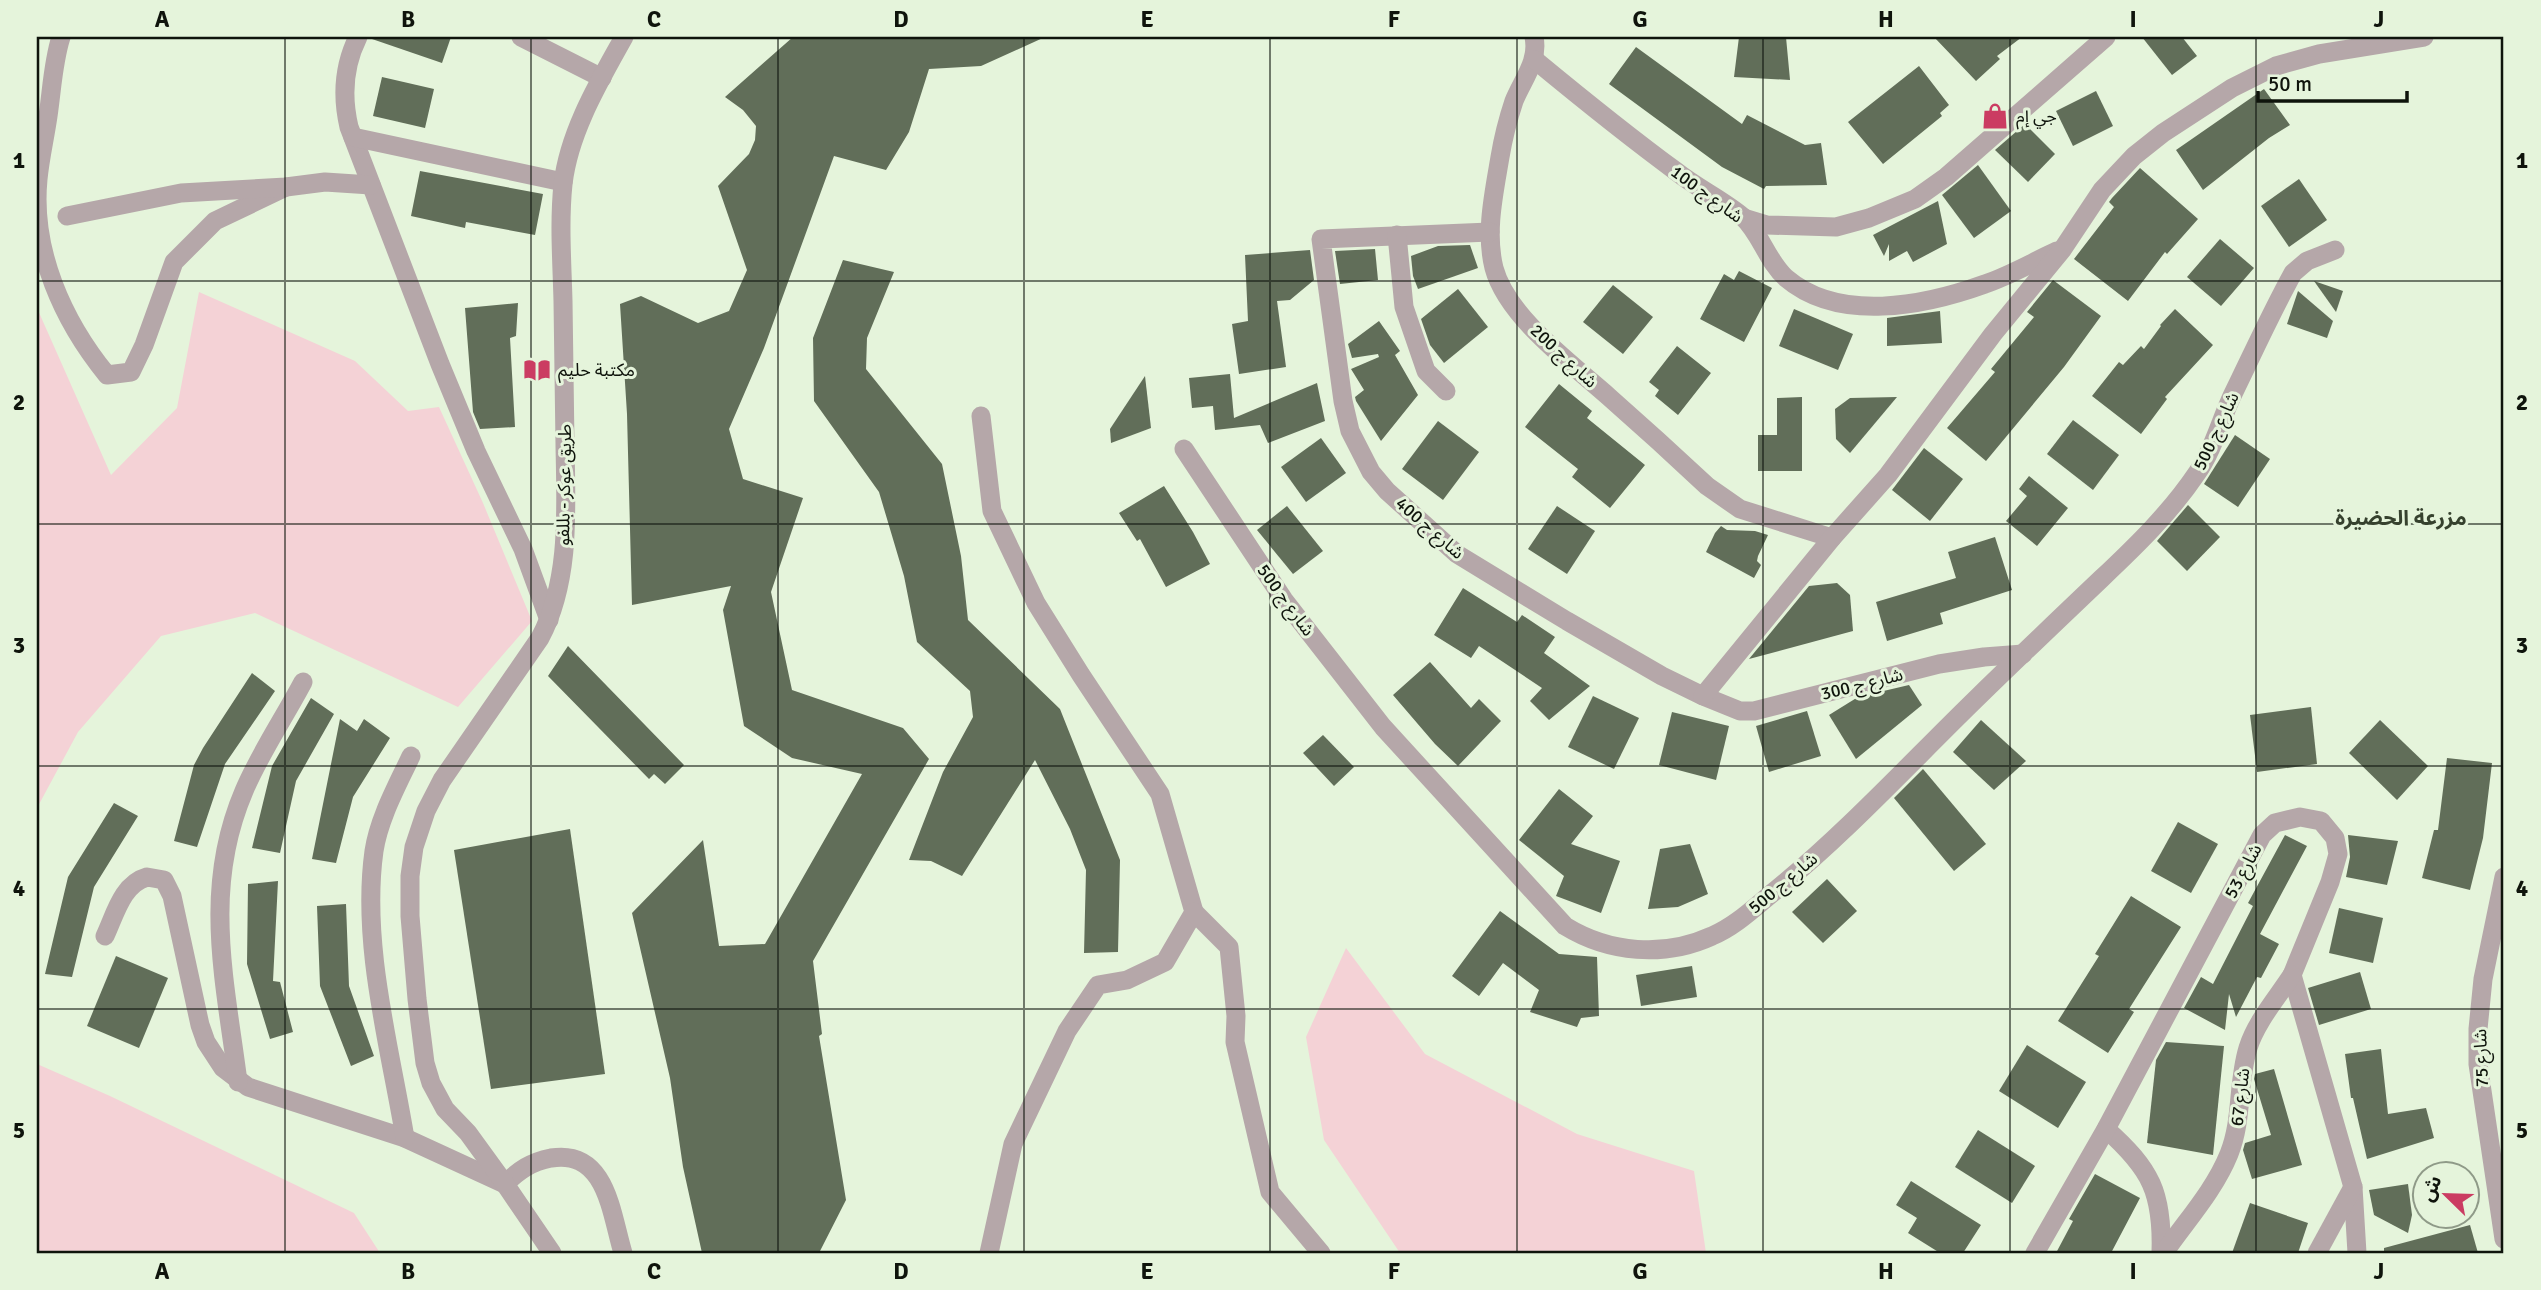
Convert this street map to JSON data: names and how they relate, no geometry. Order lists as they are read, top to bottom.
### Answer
{
  "streets": {
    "street": [
      "شارع ج 100",
      "شارع ج 200",
      "شارع ج 500",
      "طريق عوكر - بللفو",
      "شارع ج 400",
      "شارع ج 300",
      "شارع 53",
      "شارع 75",
      "شارع 67"
    ]
  },
  "crossings": [
    ["شارع ج 100", "شارع ج 200"],
    ["شارع ج 500", "شارع ج 300"],
    ["شارع ج 400", "شارع ج 300"],
    ["شارع 53", "شارع 67"]
  ],
  "districts": ["مزرعة الحضيرة"],
  "places": {
    "shop": ["جي إم"],
    "library": ["مكتبة حليم"]
  },
  "scale_bar": "50 m",
  "north": "top left",
  "grid": {
    "columns": [
      "A",
      "B",
      "C",
      "D",
      "E",
      "F",
      "G",
      "H",
      "I",
      "J"
    ],
    "rows": [
      "1",
      "2",
      "3",
      "4",
      "5"
    ]
  }
}
